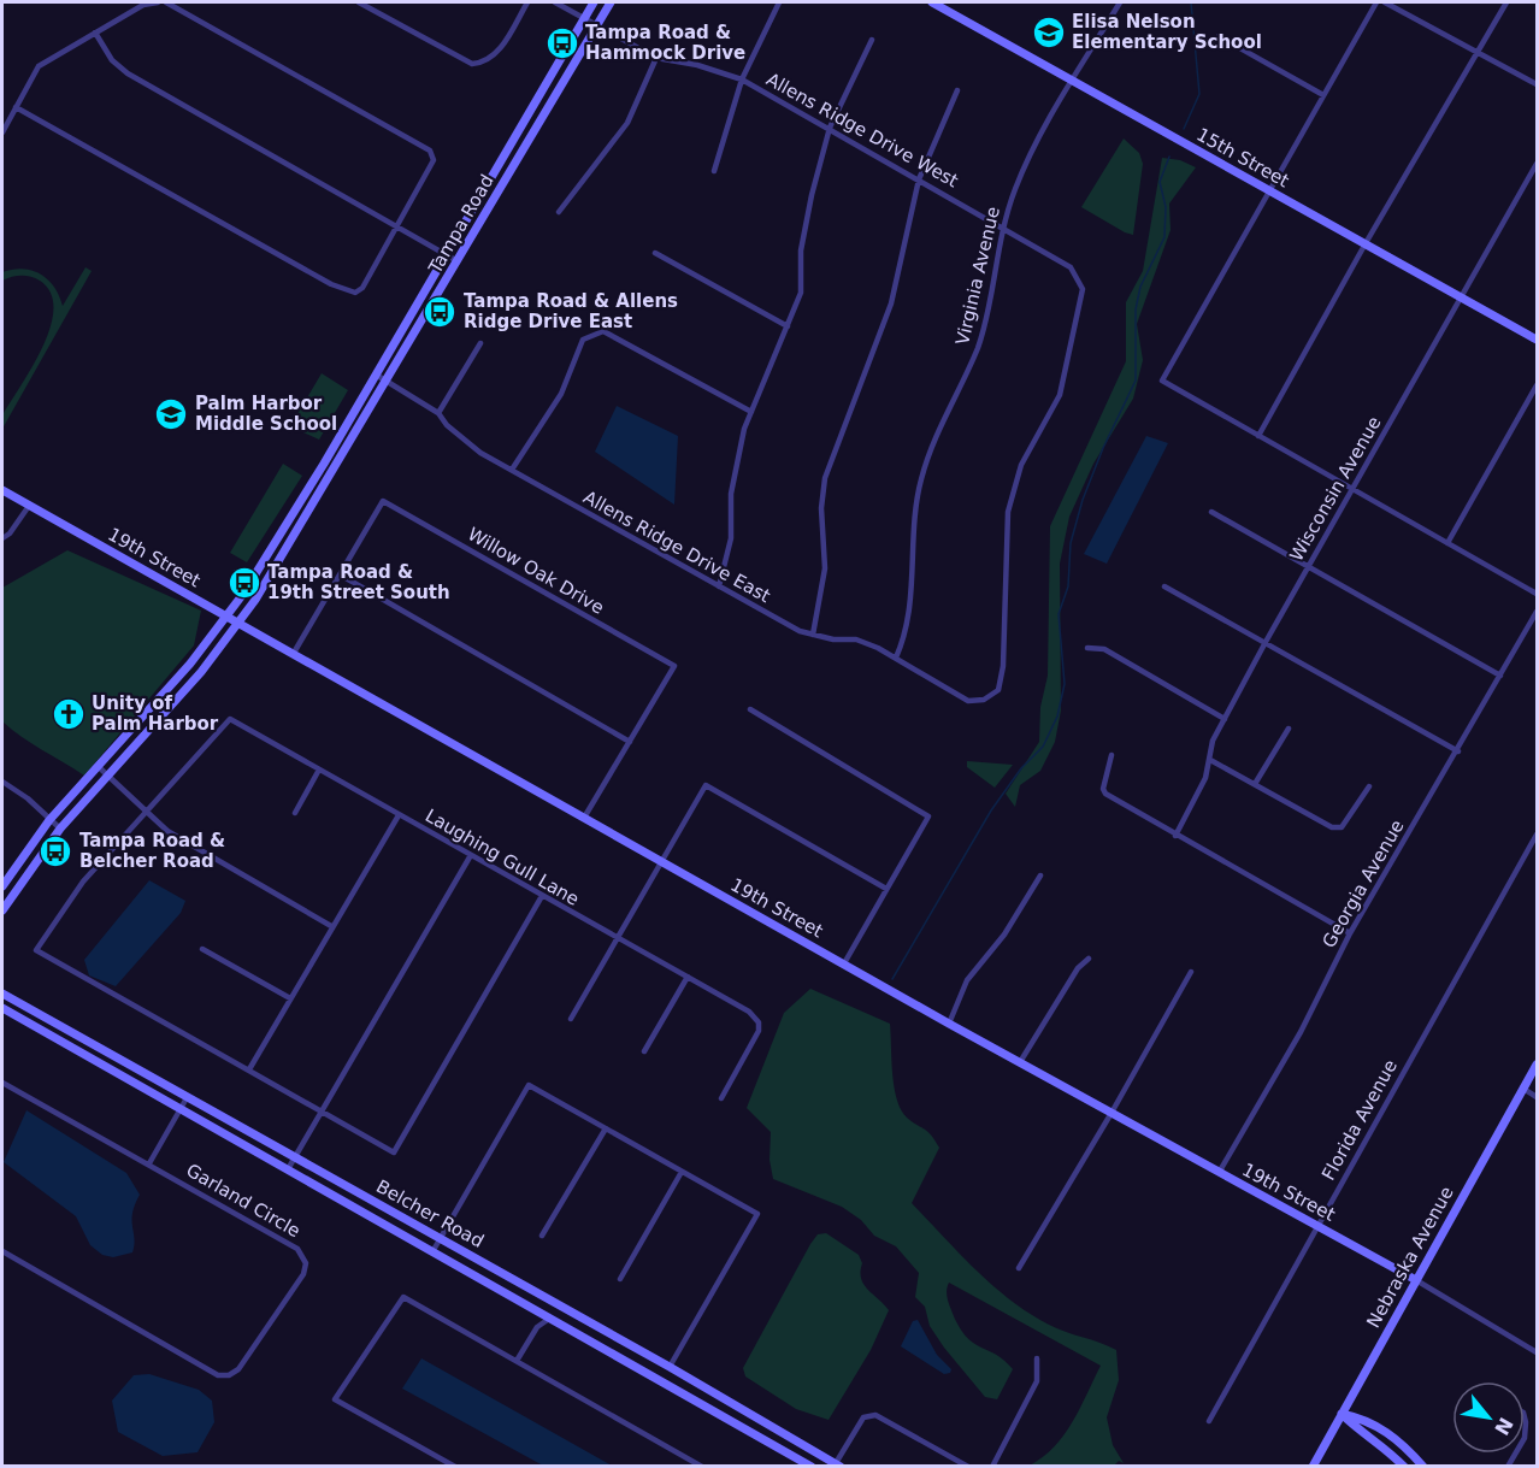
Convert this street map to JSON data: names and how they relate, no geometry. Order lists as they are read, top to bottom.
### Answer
{
  "streets": {
    "main road": [
      "15th Street",
      "Tampa Road",
      "19th Street",
      "Belcher Road",
      "Nebraska Avenue"
    ],
    "street": [
      "Allens Ridge Drive West",
      "Virginia Avenue",
      "Wisconsin Avenue",
      "Allens Ridge Drive East",
      "Willow Oak Drive",
      "Laughing Gull Lane",
      "Georgia Avenue",
      "Florida Avenue",
      "Garland Circle"
    ]
  },
  "crossings": [
    ["Allens Ridge Drive West", "Tampa Road"],
    ["Allens Ridge Drive West", "Virginia Avenue"],
    ["Allens Ridge Drive West", "Allens Ridge Drive East"],
    ["15th Street", "Virginia Avenue"],
    ["15th Street", "Wisconsin Avenue"],
    ["Tampa Road", "Allens Ridge Drive East"],
    ["Tampa Road", "19th Street"],
    ["Virginia Avenue", "Allens Ridge Drive East"],
    ["19th Street", "Willow Oak Drive"],
    ["19th Street", "Georgia Avenue"],
    ["19th Street", "Florida Avenue"],
    ["19th Street", "Nebraska Avenue"]
  ],
  "places": {
    "school or university": ["Elisa Nelson Elementary School", "Palm Harbor Middle School"],
    "bus stop": [
      "Tampa Road & Hammock Drive",
      "Tampa Road & Allens Ridge Drive East",
      "Tampa Road & 19th Street South",
      "Tampa Road & Belcher Road"
    ],
    "church": ["Unity of Palm Harbor"]
  },
  "north": "bottom right"
}
